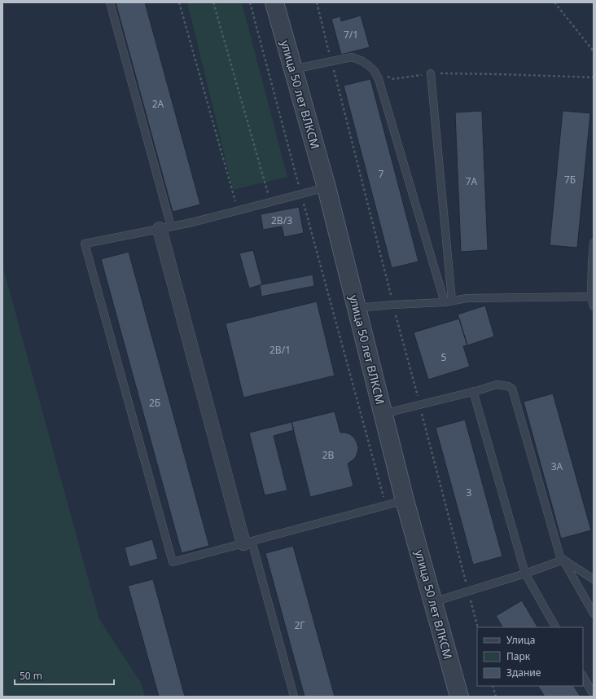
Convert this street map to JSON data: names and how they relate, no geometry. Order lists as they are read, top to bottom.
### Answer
{
  "streets": {
    "street": ["улица 50 лет ВЛКСМ"]
  },
  "house_numbers": [
    "7/1",
    "2А",
    "7",
    "7Б",
    "7А",
    "2В/3",
    "2В/1",
    "5",
    "2Б",
    "2В",
    "3А",
    "3",
    "2Г"
  ],
  "legend": ["Улица", "Парк", "Здание"],
  "scale_bar": "50 m"
}
